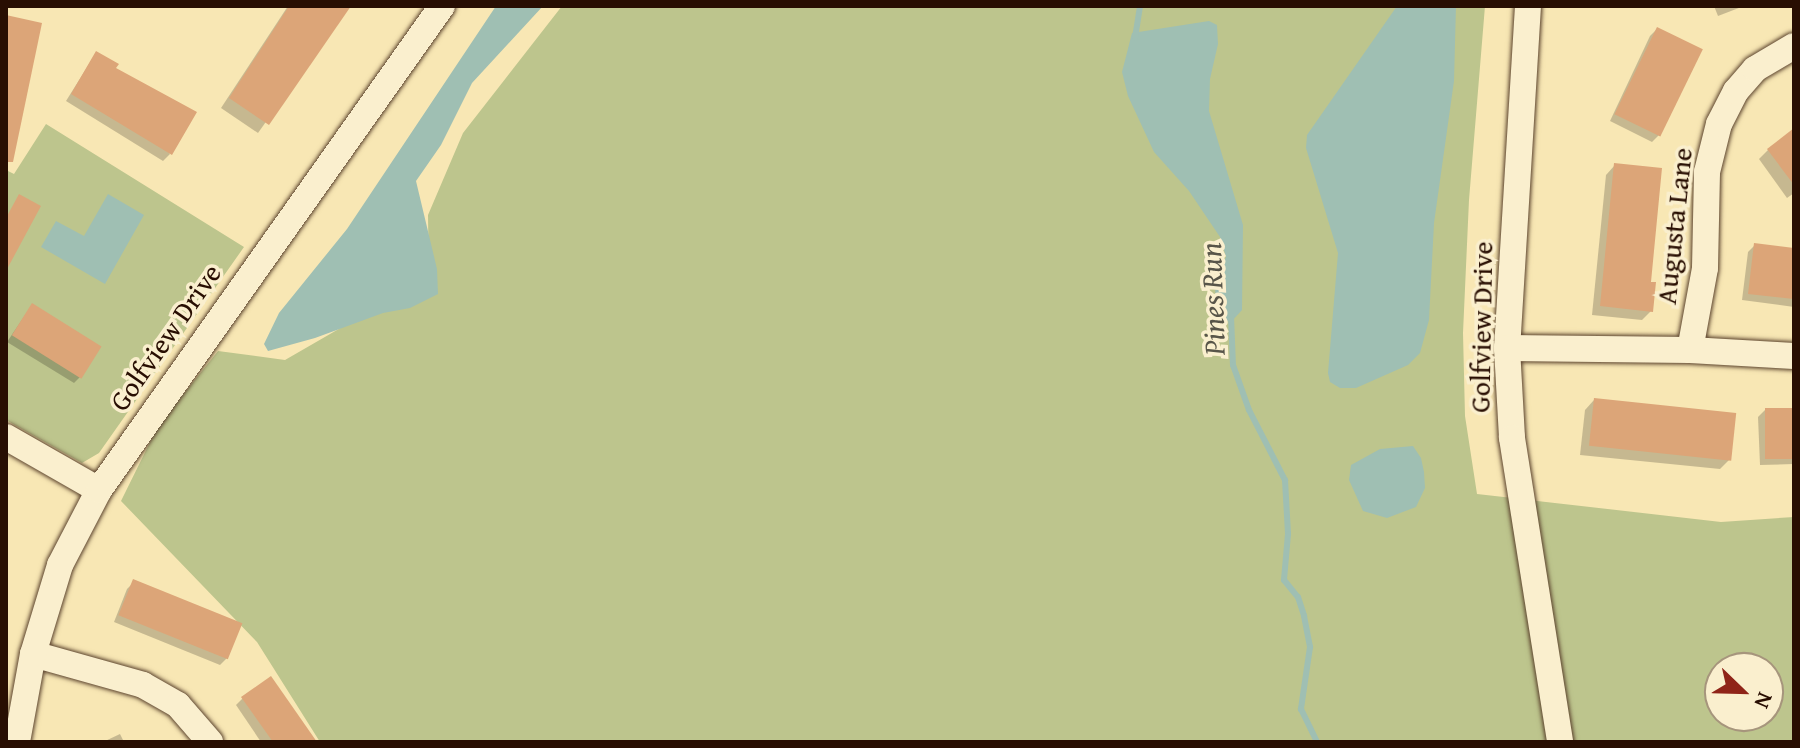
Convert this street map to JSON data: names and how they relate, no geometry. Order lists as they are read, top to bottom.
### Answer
{
  "streets": {
    "street": ["Augusta Lane", "Golfview Drive"]
  },
  "water": ["Pines Run"],
  "north": "bottom right"
}
